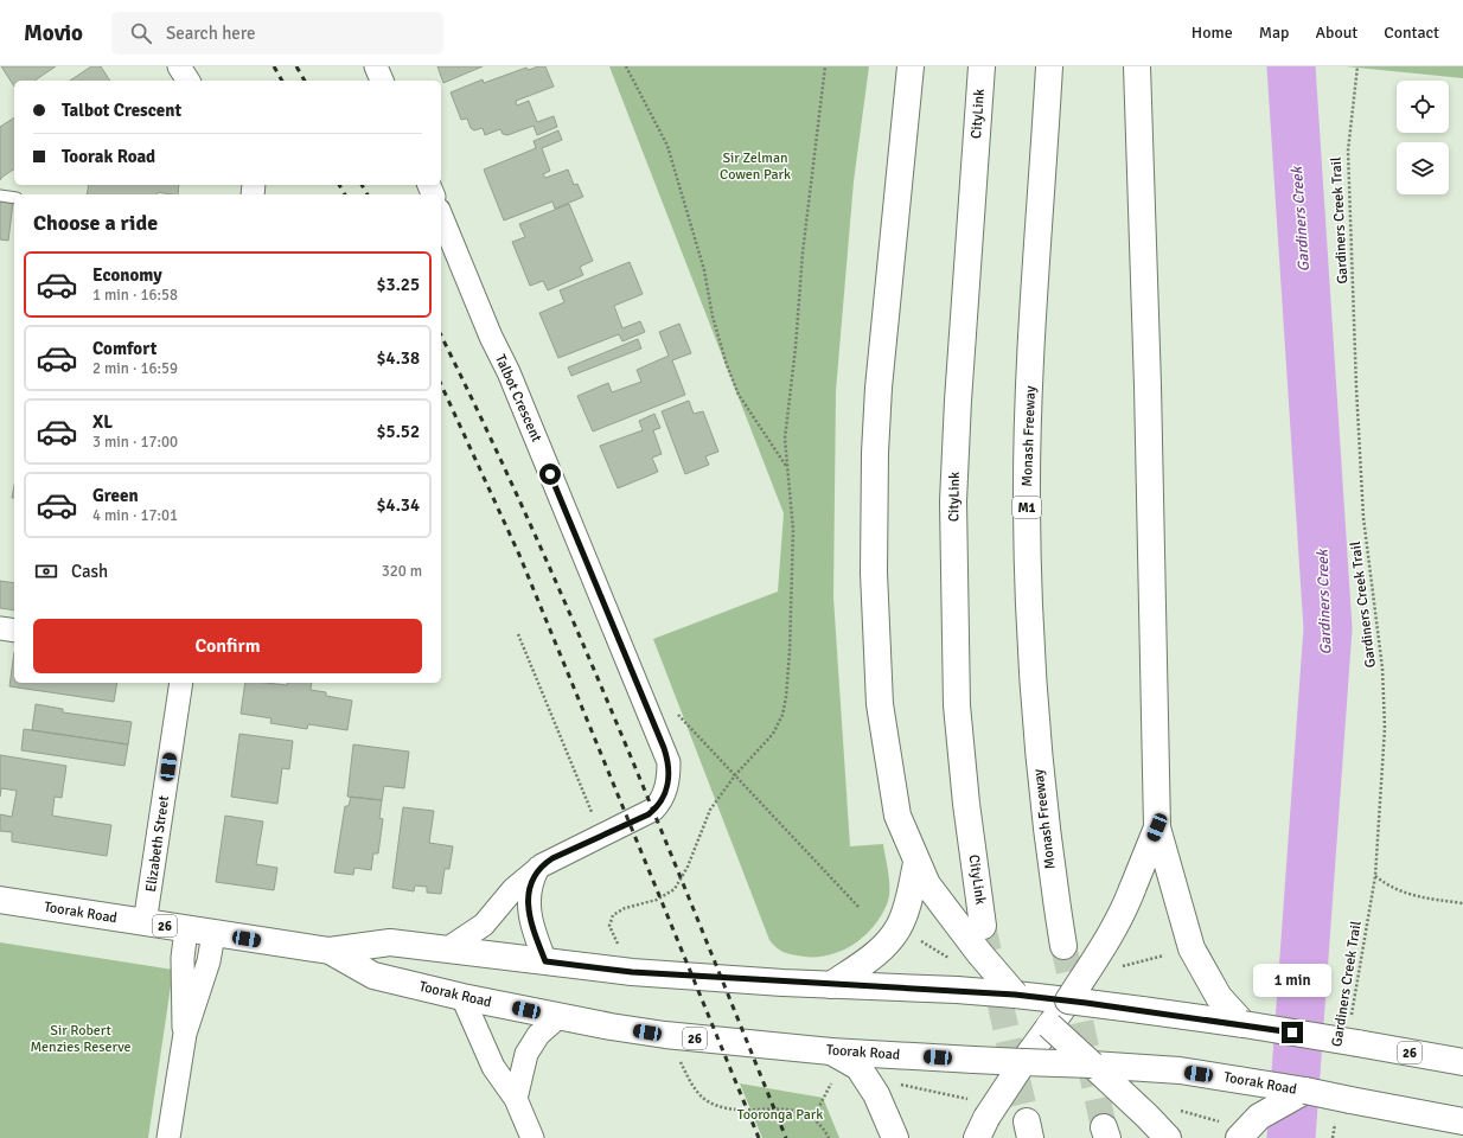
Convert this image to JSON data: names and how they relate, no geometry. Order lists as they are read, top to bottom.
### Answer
{
  "streets": {
    "main road": [
      "CityLink",
      "Monash Freeway",
      "M1",
      "Toorak Road",
      "26"
    ],
    "street": ["Talbot Crescent", "Elizabeth Street"],
    "path": ["Gardiners Creek Trail"]
  },
  "crossings": [
    ["Gardiners Creek Trail", "Toorak Road"],
    ["Talbot Crescent", "Toorak Road"],
    ["Elizabeth Street", "Toorak Road"]
  ],
  "water": ["Gardiners Creek"],
  "parks": ["Sir Zelman Cowen Park", "Sir Robert Menzies Reserve", "Tooronga Park"],
  "page": {
    "header": "Movio",
    "search": "Search here",
    "nav": [
      "Home",
      "Map",
      "About",
      "Contact"
    ],
    "banner": ["Talbot Crescent", "Toorak Road"],
    "heading": "Choose a ride",
    "list": [
      {
        "name": "Economy",
        "note": "1 min · 16:58",
        "value": "$3.25"
      },
      {
        "name": "Comfort",
        "note": "2 min · 16:59",
        "value": "$4.38"
      },
      {
        "name": "XL",
        "note": "3 min · 17:00",
        "value": "$5.52"
      },
      {
        "name": "Green",
        "note": "4 min · 17:01",
        "value": "$4.34"
      }
    ],
    "pay": ["Cash", "320 m"],
    "buttons": "Confirm",
    "bubble": "1 min"
  }
}
